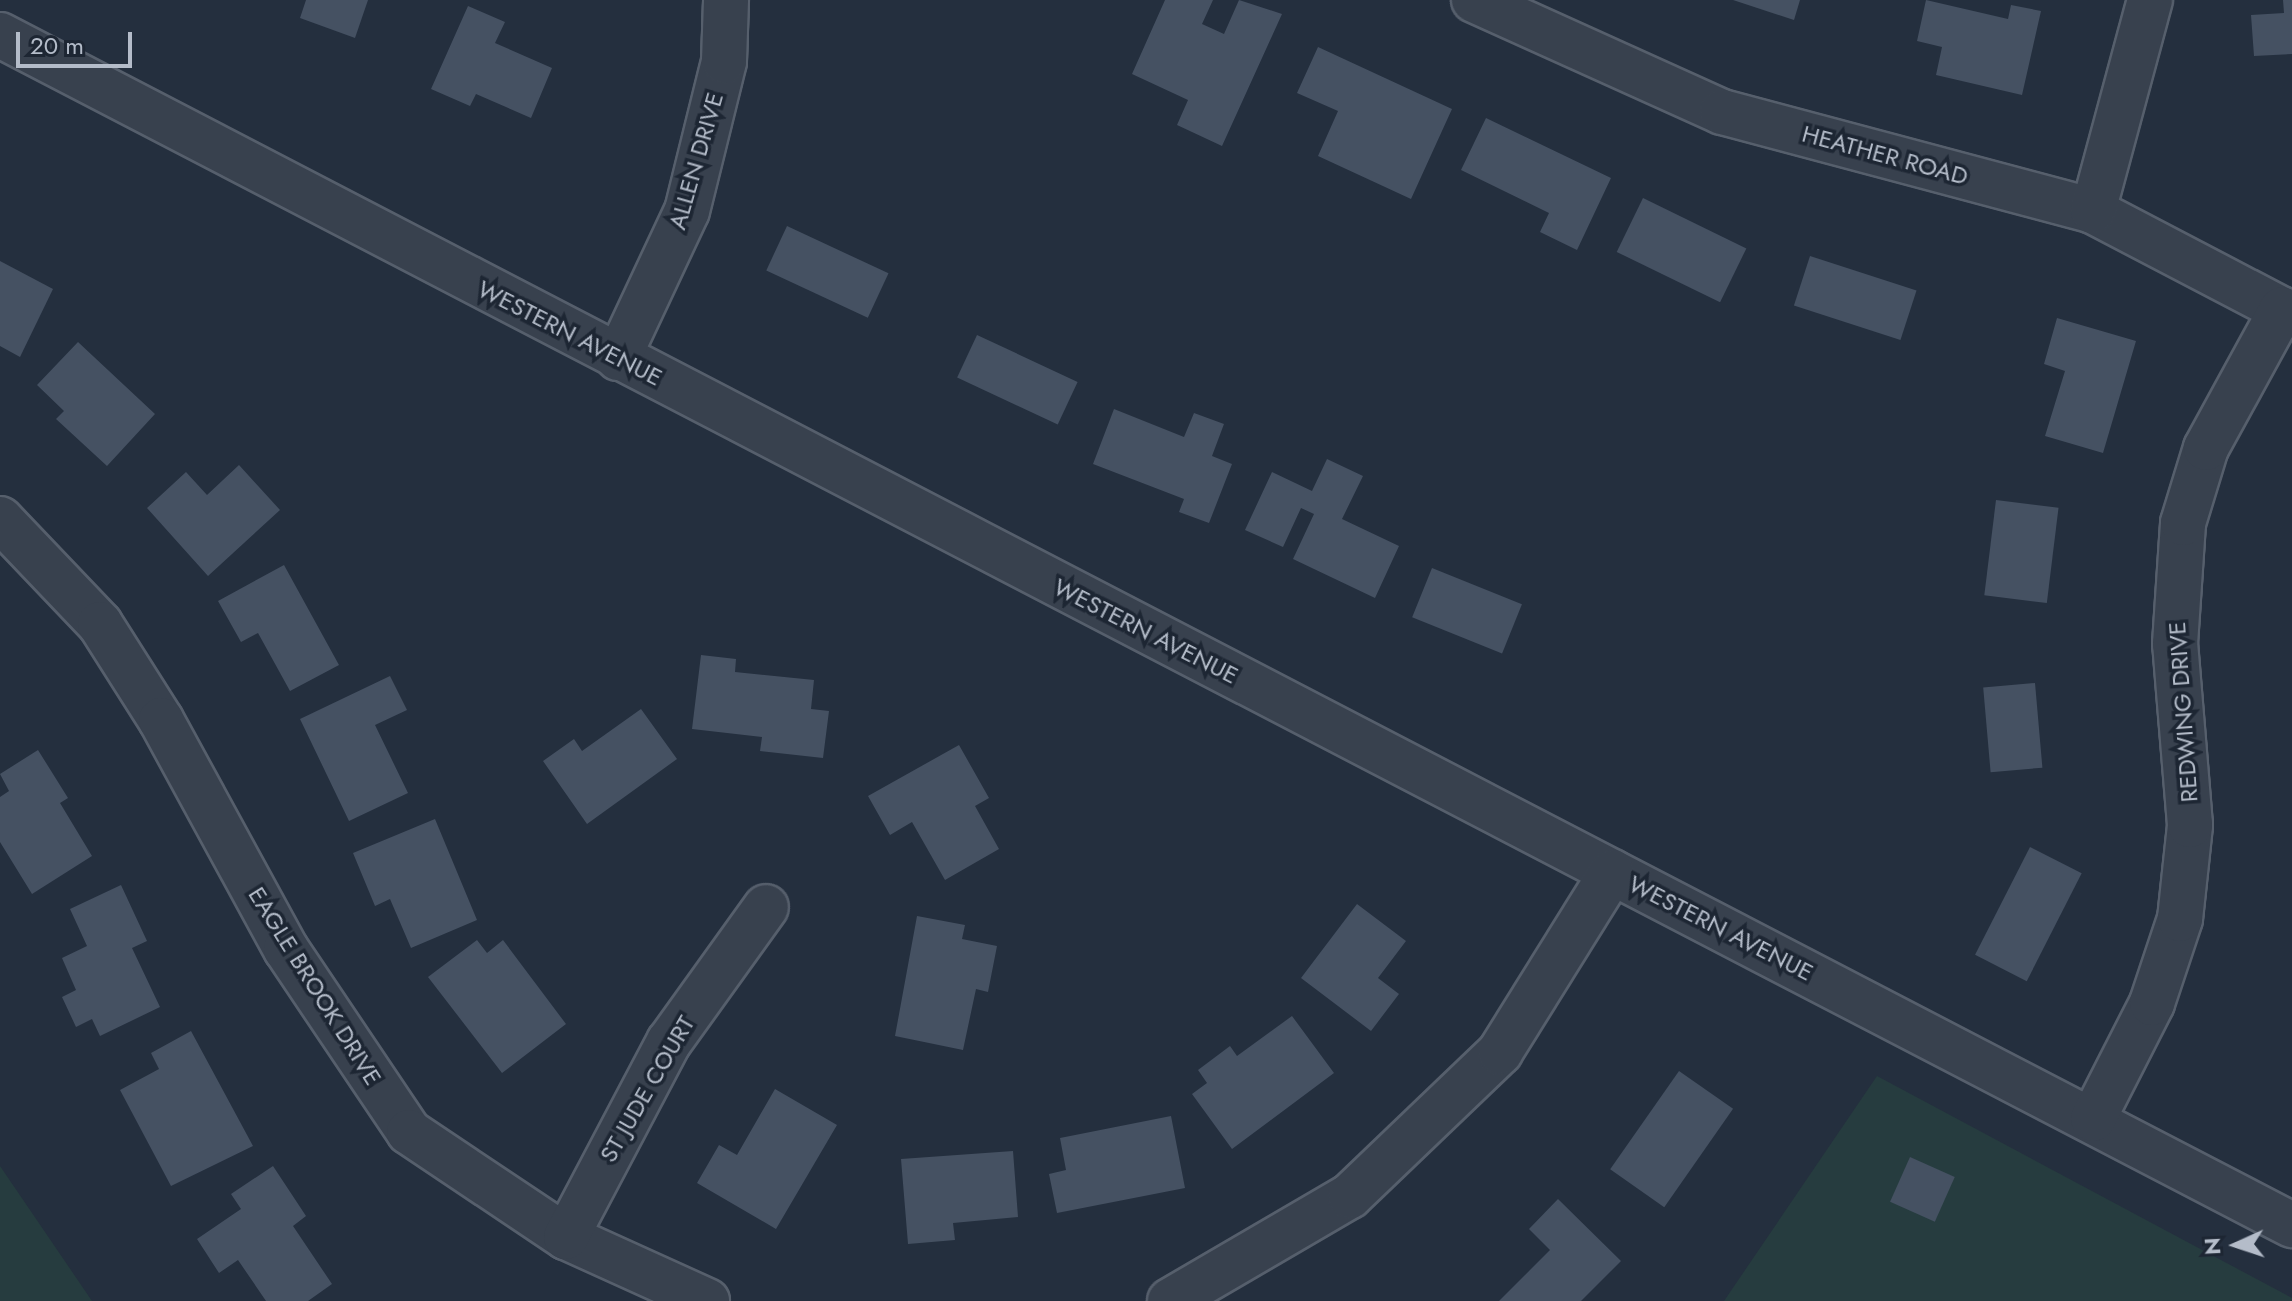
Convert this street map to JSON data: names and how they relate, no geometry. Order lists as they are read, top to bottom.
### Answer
{
  "streets": {
    "street": [
      "HEATHER ROAD",
      "ALLEN DRIVE",
      "WESTERN AVENUE",
      "REDWING DRIVE",
      "EAGLE BROOK DRIVE",
      "ST JUDE COURT"
    ]
  },
  "crossings": [
    ["HEATHER ROAD", "REDWING DRIVE"],
    ["ALLEN DRIVE", "WESTERN AVENUE"],
    ["WESTERN AVENUE", "REDWING DRIVE"],
    ["EAGLE BROOK DRIVE", "ST JUDE COURT"]
  ],
  "scale_bar": "20 m",
  "north": "left"
}
